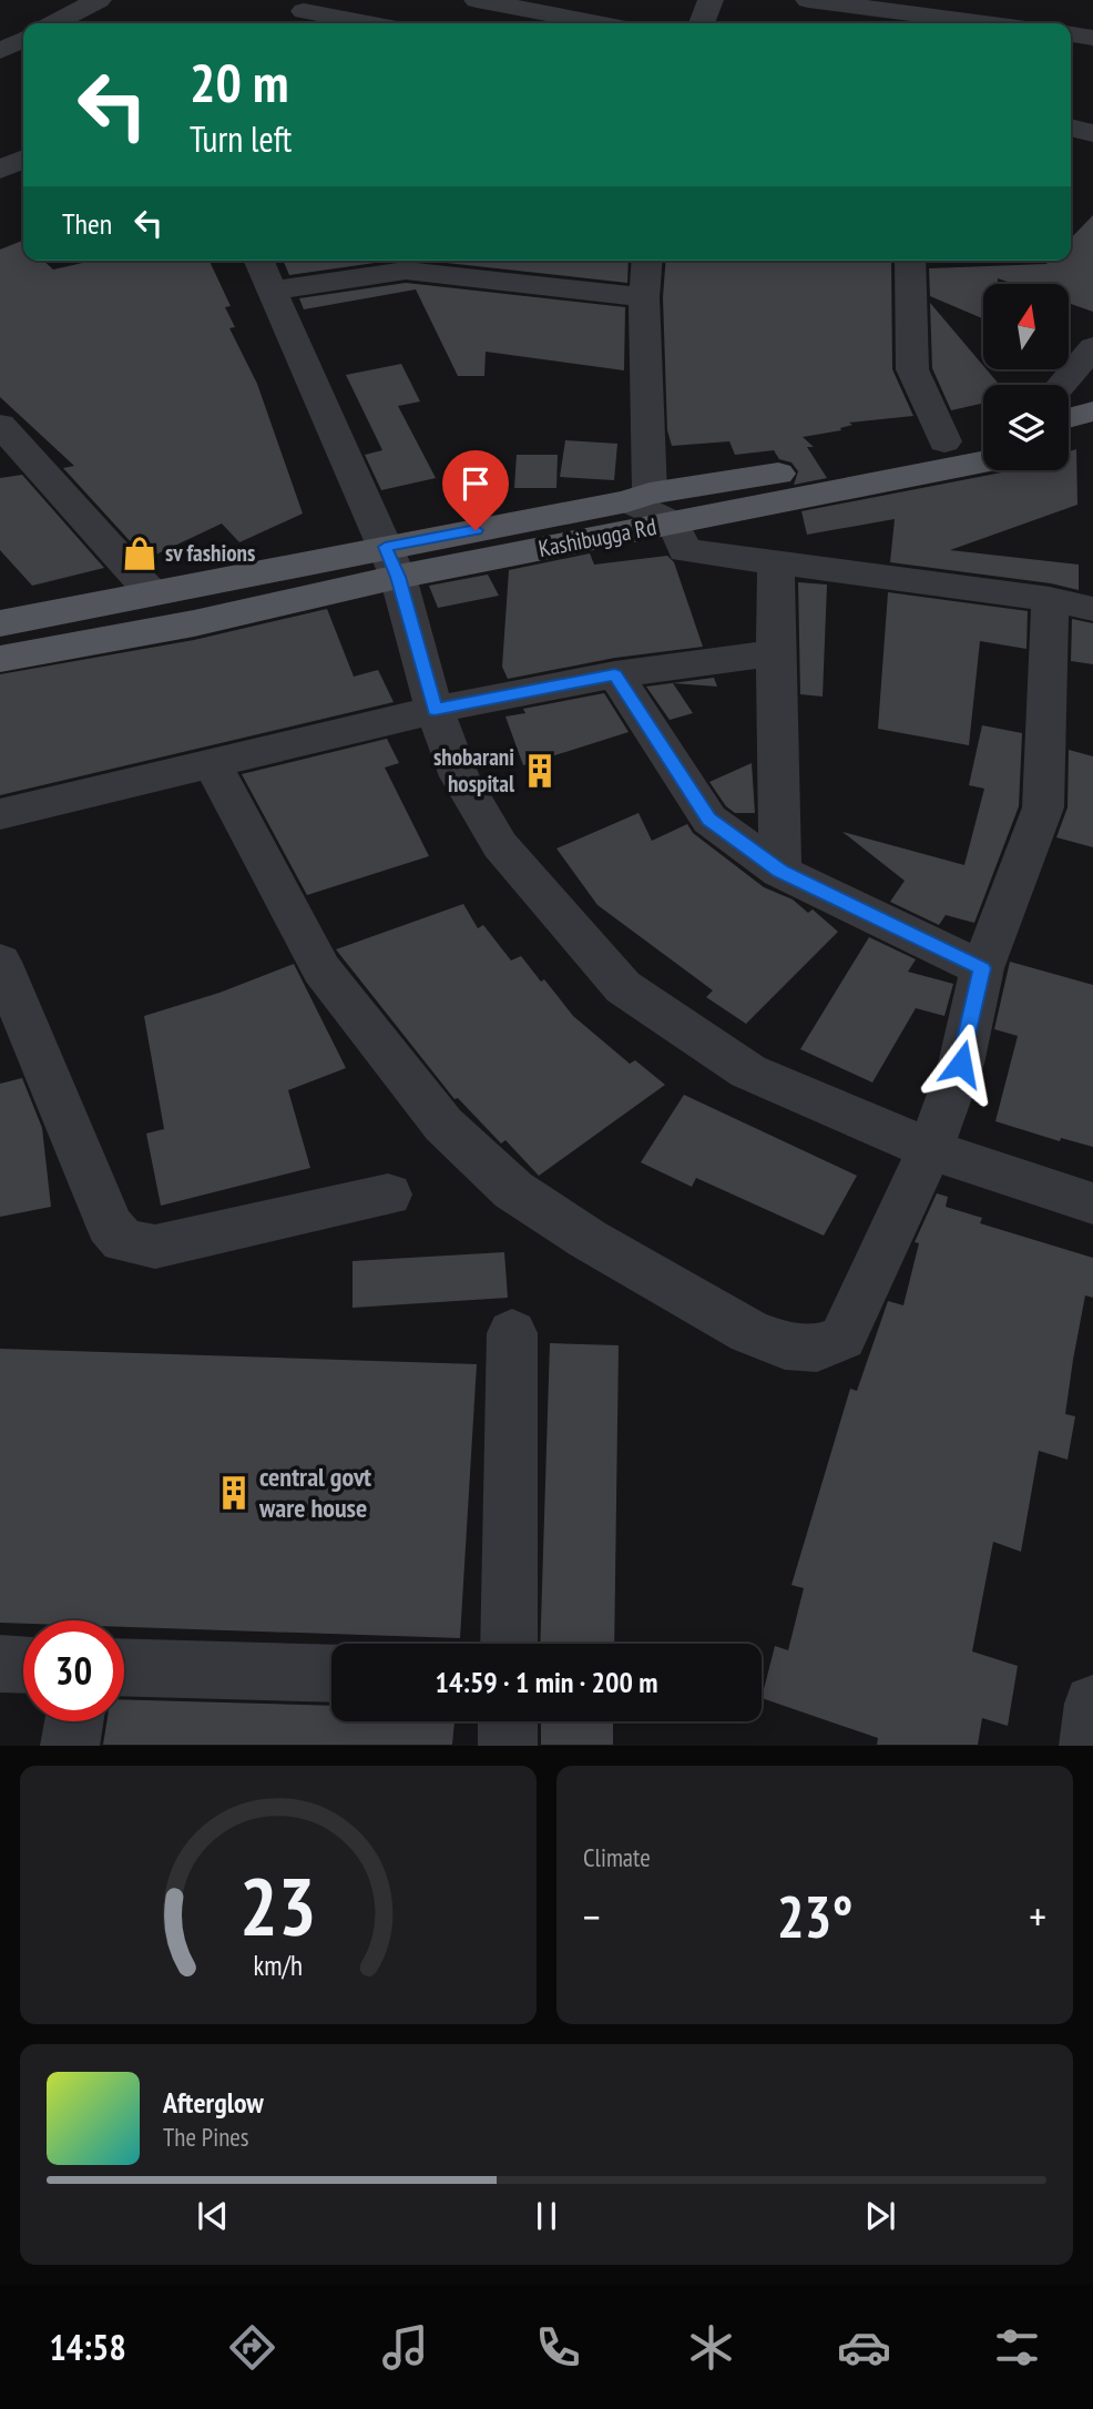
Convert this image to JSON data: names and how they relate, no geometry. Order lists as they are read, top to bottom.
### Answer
{
  "streets": {
    "main road": ["Kashibugga Rd"]
  },
  "places": {
    "shop": ["sv fashions"],
    "building": ["shobarani hospital", "central govt ware house"]
  },
  "north": "top",
  "page": {
    "turn": ["20 m", "Turn left"],
    "then": "Then",
    "limit": "30",
    "trip": "14:59 · 1 min · 200 m",
    "tile": "Climate",
    "heat": ["−", "23°", "+"],
    "song": ["Afterglow", "The Pines"],
    "tabs": "14:58",
    "gauge": ["23", "km/h"]
  }
}
